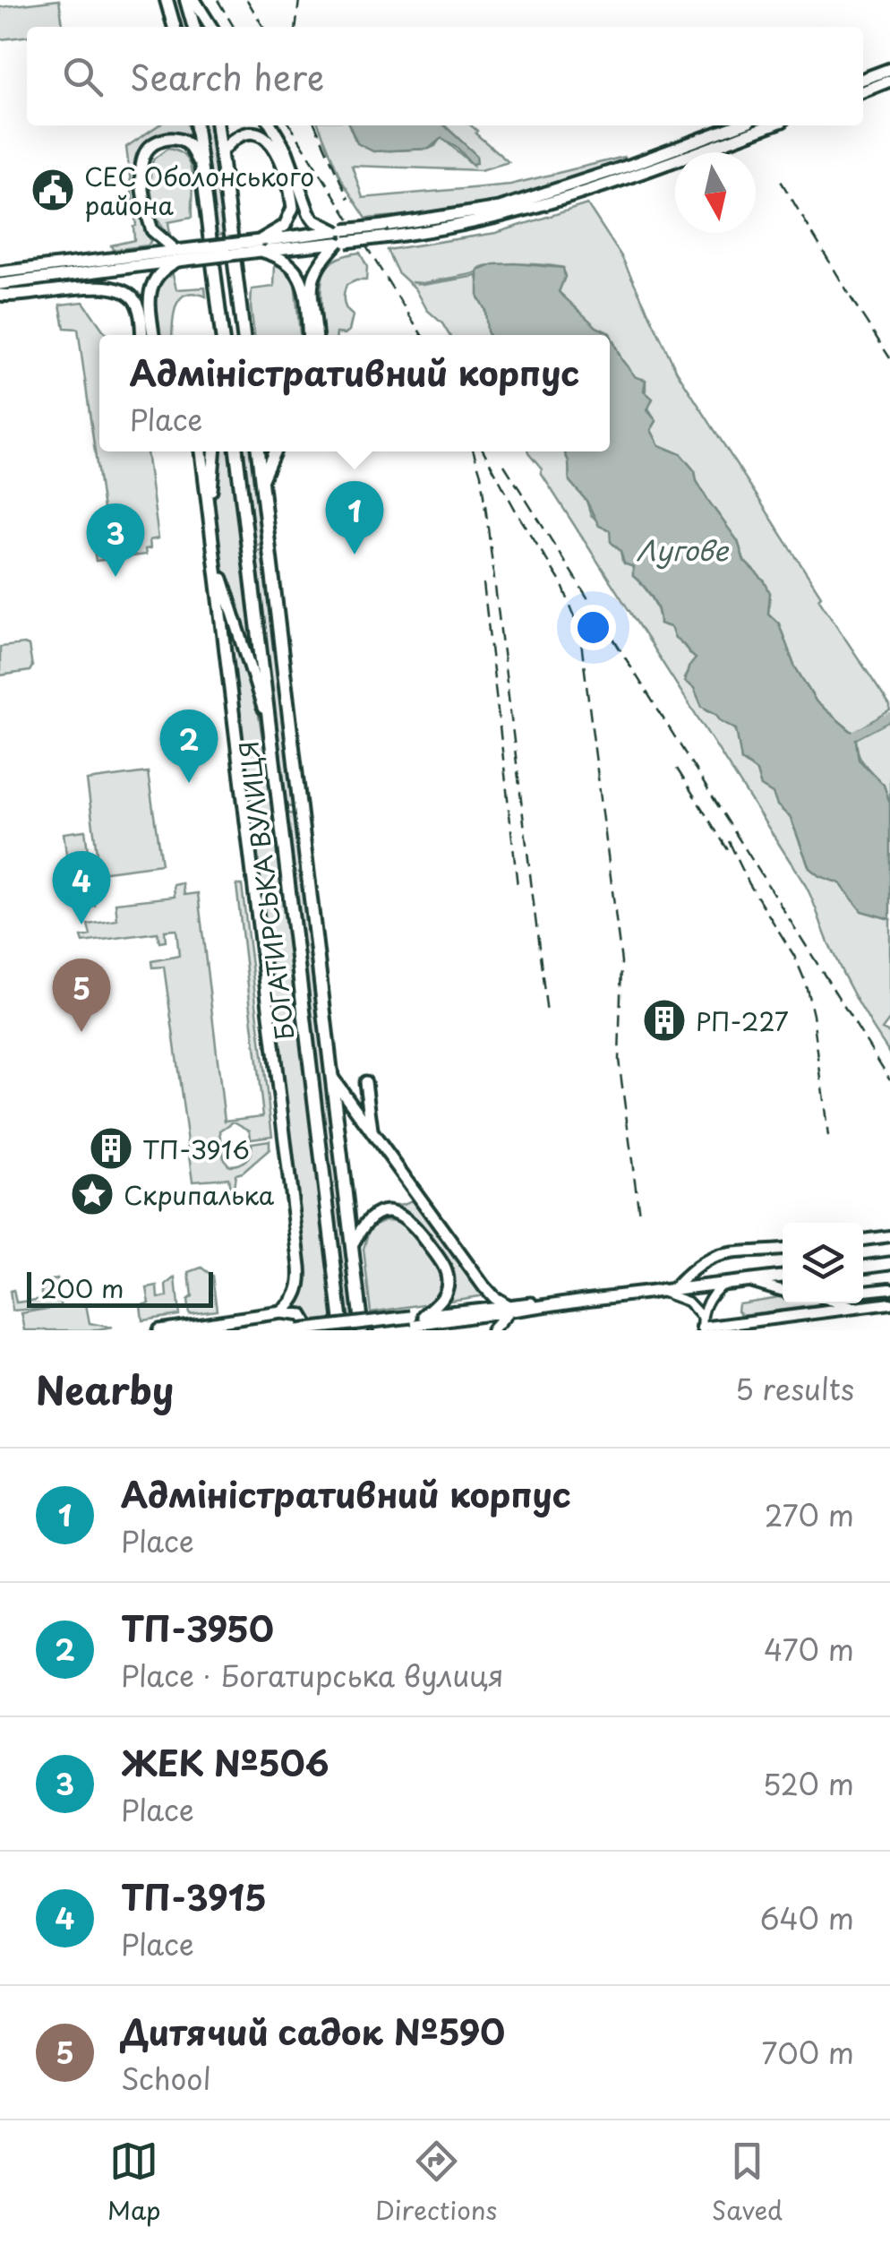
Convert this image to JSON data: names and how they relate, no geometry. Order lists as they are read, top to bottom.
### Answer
{
  "streets": {
    "main road": ["БОГАТИРСЬКА ВУЛИЦЯ"]
  },
  "water": ["Лугове"],
  "places": {
    "public building": ["СЕС Оболонського района"],
    "building": ["РП-227", "ТП-3916"],
    "place": ["Скрипалька"]
  },
  "scale_bar": "200 m",
  "north": "bottom",
  "page": {
    "search": "Search here",
    "popup": ["Адміністративний корпус", "Place"],
    "pins": [
      "1",
      "3",
      "2",
      "4",
      "5"
    ],
    "scale": "200 m",
    "heading": ["Nearby", "5 results"],
    "list": [
      {
        "mark": "1",
        "name": "Адміністративний корпус",
        "note": "Place",
        "value": "270 m"
      },
      {
        "mark": "2",
        "name": "ТП-3950",
        "note": "Place · Богатирська вулиця",
        "value": "470 m"
      },
      {
        "mark": "3",
        "name": "ЖЕК №506",
        "note": "Place",
        "value": "520 m"
      },
      {
        "mark": "4",
        "name": "ТП-3915",
        "note": "Place",
        "value": "640 m"
      },
      {
        "mark": "5",
        "name": "Дитячий садок №590",
        "note": "School",
        "value": "700 m"
      }
    ],
    "nav": ["Map", "Directions", "Saved"]
  }
}
